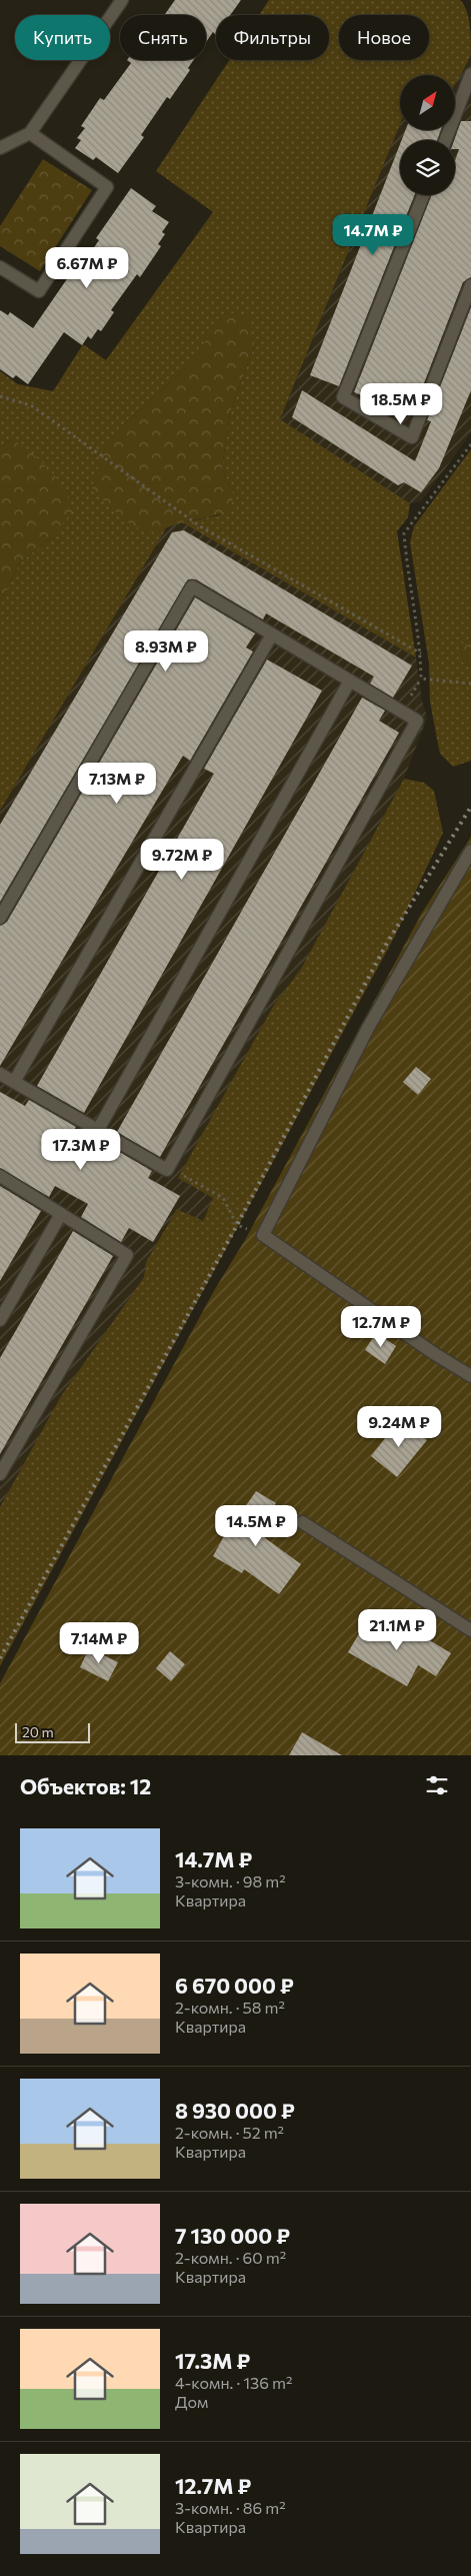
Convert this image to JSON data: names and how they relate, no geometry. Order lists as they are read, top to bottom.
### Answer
{
  "scale_bar": "20 m",
  "north": "top right",
  "page": {
    "chip": [
      "Купить",
      "Снять",
      "Фильтры",
      "Новое"
    ],
    "price": [
      "14.7M ₽",
      "6.67M ₽",
      "18.5M ₽",
      "8.93M ₽",
      "7.13M ₽",
      "9.72M ₽",
      "17.3M ₽",
      "12.7M ₽",
      "9.24M ₽",
      "14.5M ₽",
      "21.1M ₽",
      "7.14M ₽"
    ],
    "scale": "20 m",
    "heading": "Объектов: 12",
    "list": [
      {
        "name": "14.7M ₽",
        "note": "3-комн. · 98 m² · Квартира"
      },
      {
        "name": "6 670 000 ₽",
        "note": "2-комн. · 58 m² · Квартира"
      },
      {
        "name": "8 930 000 ₽",
        "note": "2-комн. · 52 m² · Квартира"
      },
      {
        "name": "7 130 000 ₽",
        "note": "2-комн. · 60 m² · Квартира"
      },
      {
        "name": "17.3M ₽",
        "note": "4-комн. · 136 m² · Дом"
      },
      {
        "name": "12.7M ₽",
        "note": "3-комн. · 86 m² · Квартира"
      }
    ]
  }
}
